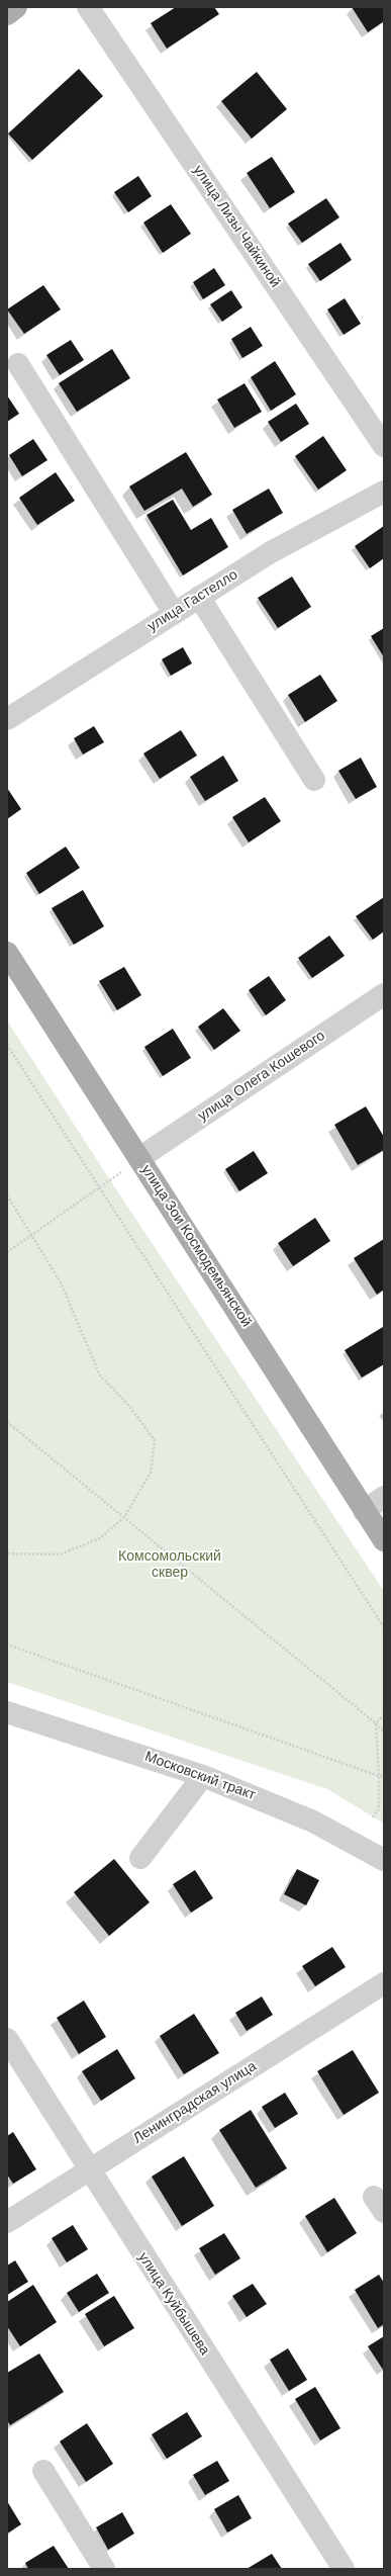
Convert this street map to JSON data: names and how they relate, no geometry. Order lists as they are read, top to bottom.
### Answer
{
  "streets": {
    "main road": ["улица Зои Космодемьянской"],
    "street": [
      "улица Лизы Чайкиной",
      "улица Гастелло",
      "улица Олега Кошевого",
      "Московский тракт",
      "Ленинградская улица",
      "улица Куйбышева"
    ]
  },
  "crossings": [
    ["улица Олега Кошевого", "улица Зои Космодемьянской"],
    ["Ленинградская улица", "улица Куйбышева"]
  ],
  "parks": ["Комсомольский сквер"]
}
